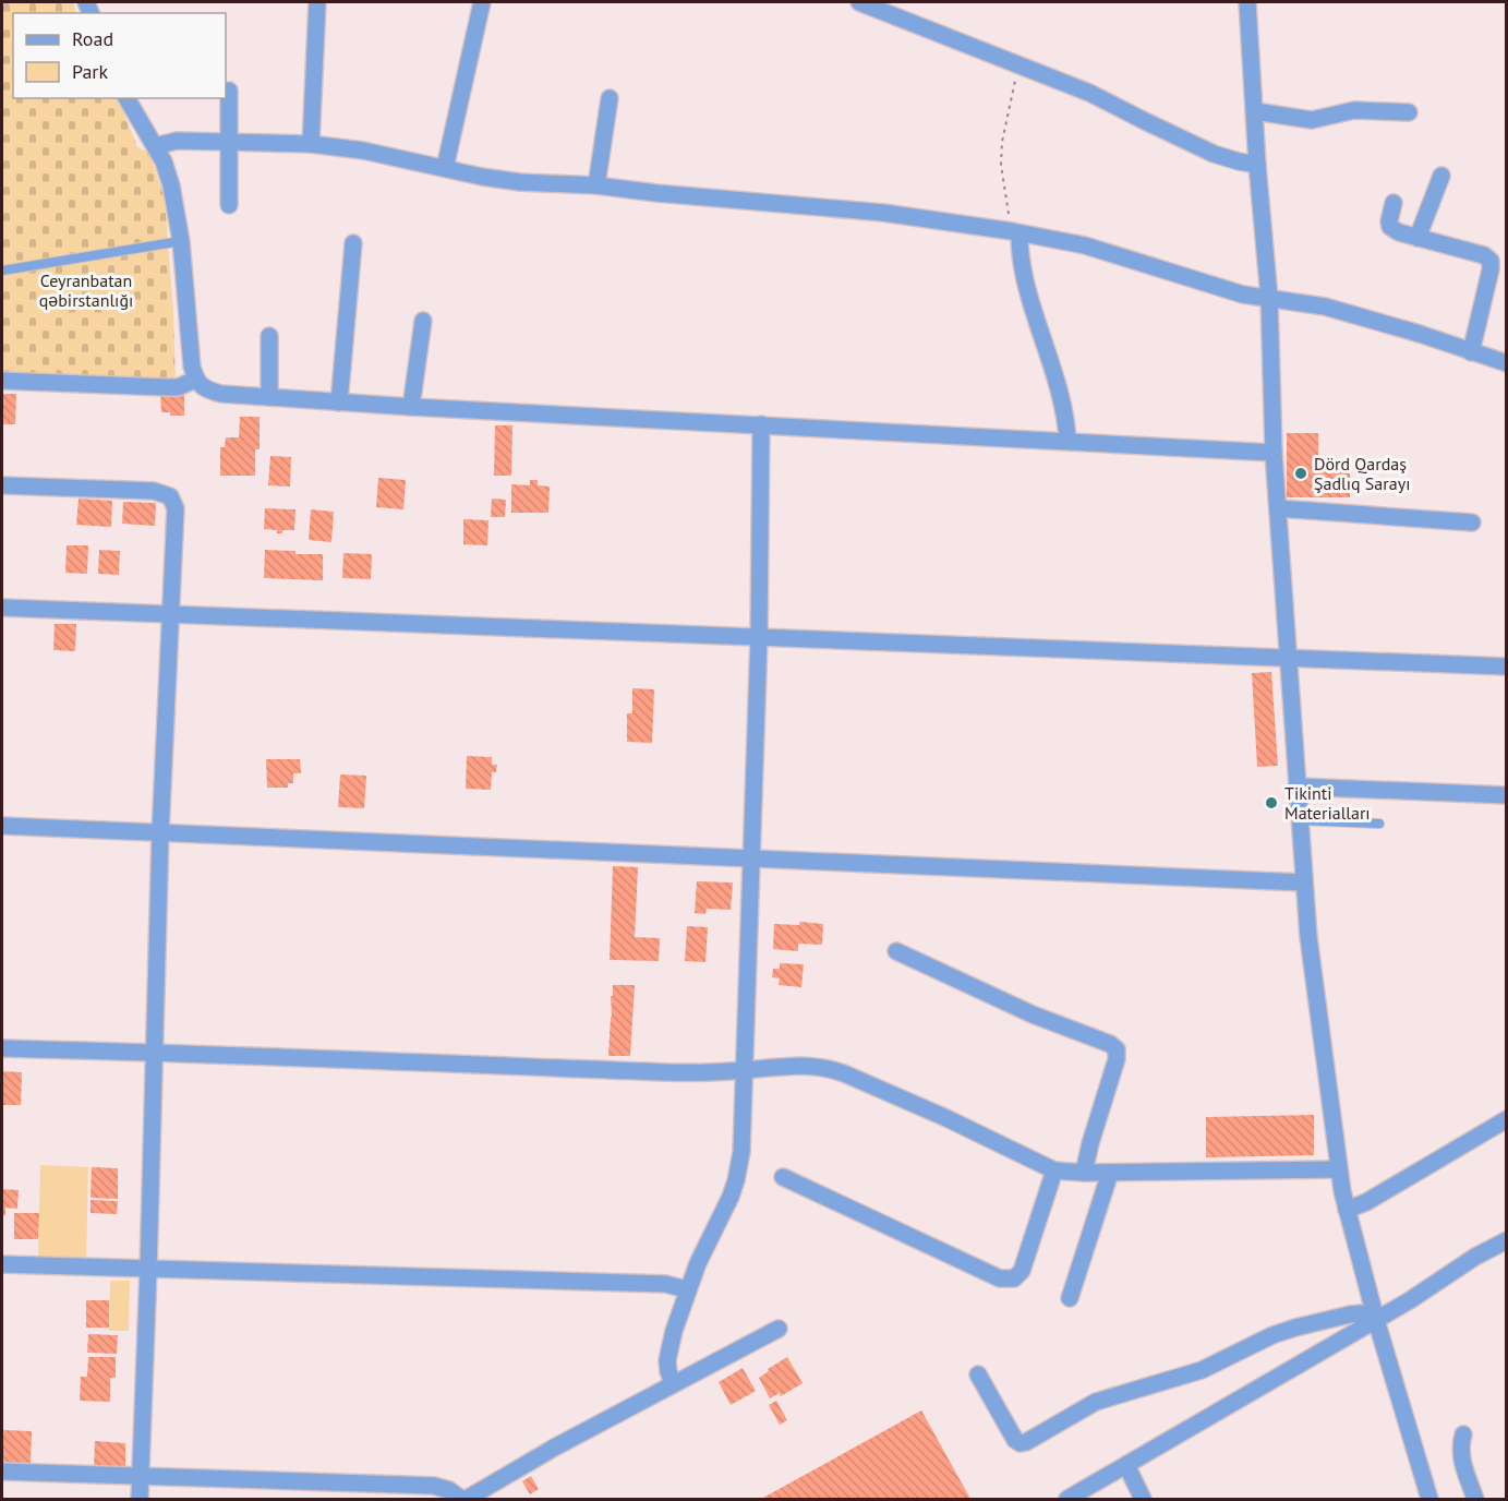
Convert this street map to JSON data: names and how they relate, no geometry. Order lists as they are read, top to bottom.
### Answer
{
  "parks": ["Ceyranbatan qəbirstanlığı"],
  "places": ["Dörd Qardaş Şadlıq Sarayı", "Tikinti Materialları"],
  "legend": ["Road", "Park"]
}
